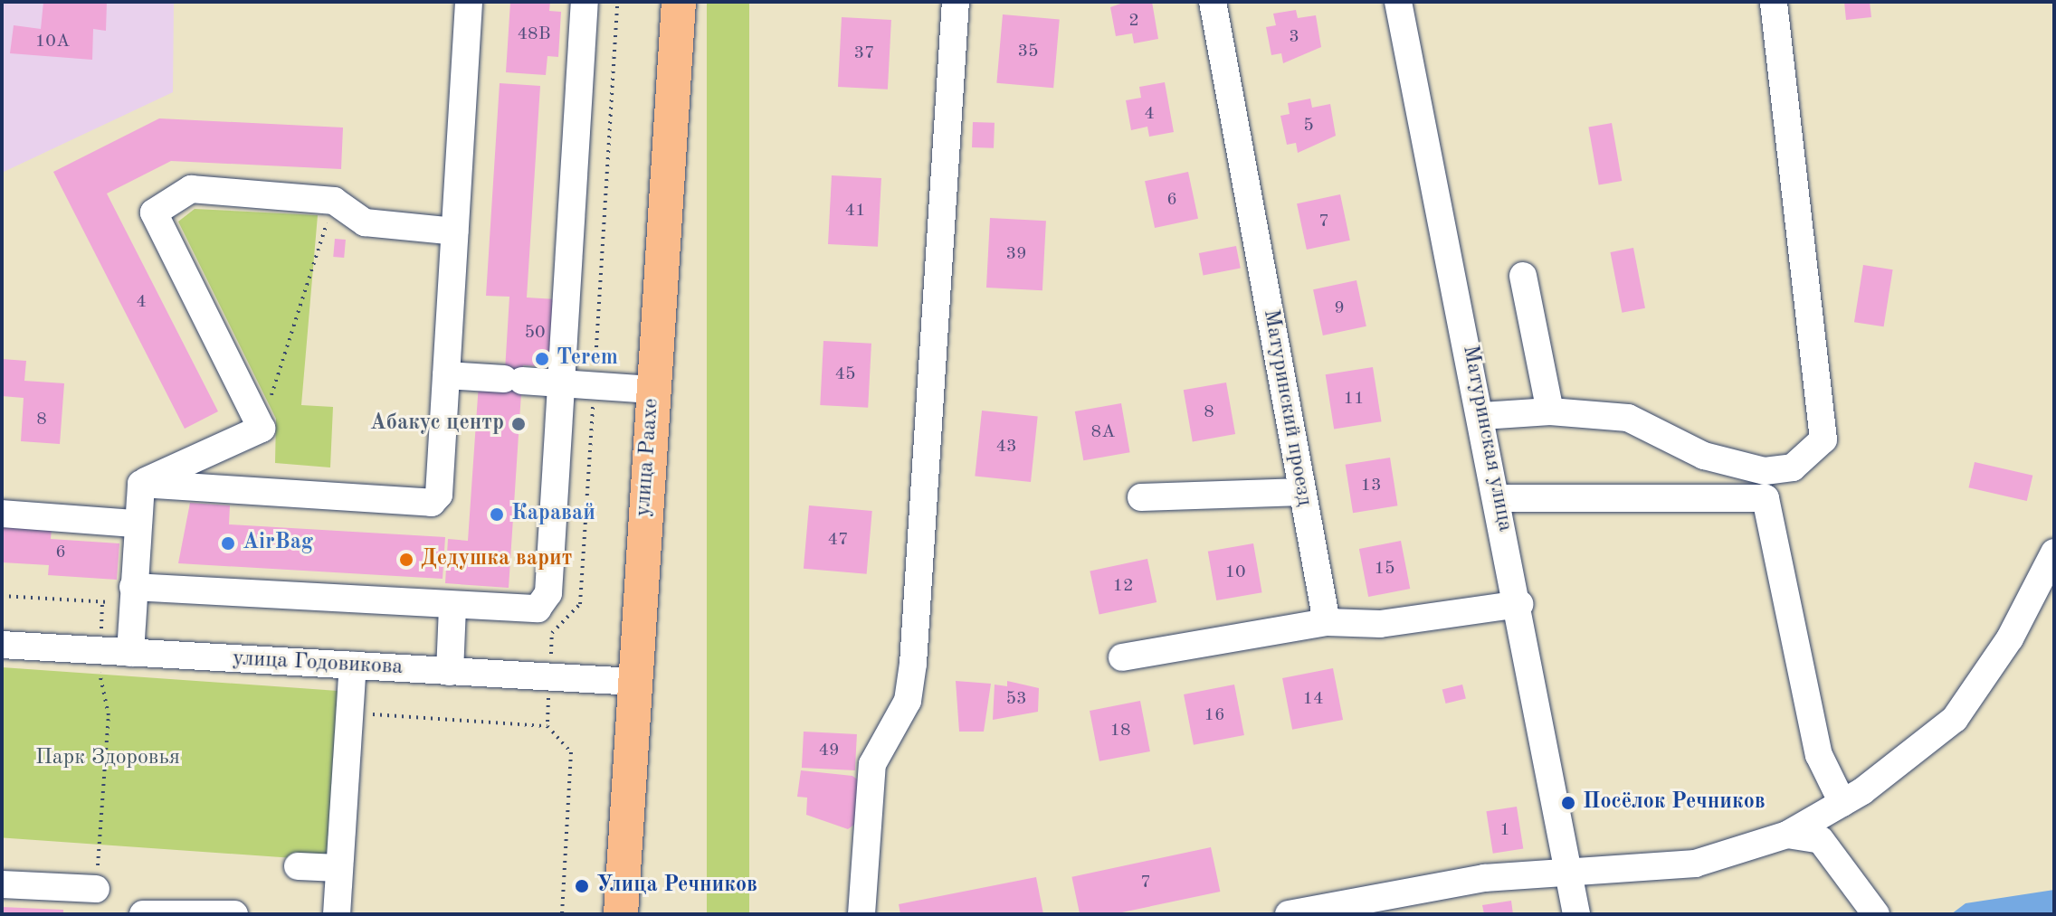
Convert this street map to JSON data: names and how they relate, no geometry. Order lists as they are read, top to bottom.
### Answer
{
  "streets": {
    "main road": ["улица Раахе"],
    "street": ["Матуринский проезд", "Матуринская улица", "улица Годовикова"]
  },
  "crossings": [
    ["улица Раахе", "улица Годовикова"]
  ],
  "parks": ["Парк Здоровья"],
  "places": [
    "Terem",
    "Абакус центр",
    "Каравай",
    "AirBag",
    "Дедушка варит",
    "Посёлок Речников",
    "Улица Речников"
  ],
  "house_numbers": [
    "2",
    "48В",
    "3",
    "10А",
    "35",
    "37",
    "4",
    "5",
    "6",
    "41",
    "7",
    "39",
    "4",
    "9",
    "50",
    "45",
    "11",
    "8",
    "8",
    "8А",
    "43",
    "13",
    "47",
    "6",
    "15",
    "10",
    "12",
    "53",
    "14",
    "16",
    "18",
    "49",
    "1",
    "7"
  ]
}
